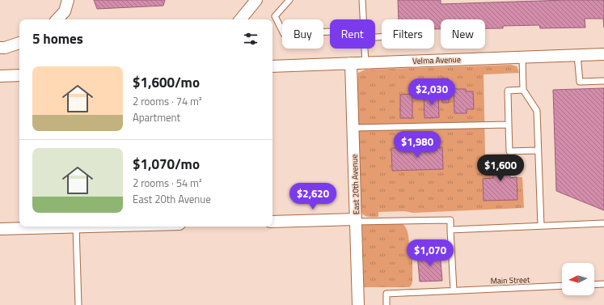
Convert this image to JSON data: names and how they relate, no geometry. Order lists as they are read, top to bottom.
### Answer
{
  "streets": {
    "street": ["Velma Avenue", "East 20th Avenue"],
    "lane": ["Main Street"]
  },
  "crossings": [
    ["Velma Avenue", "East 20th Avenue"]
  ],
  "north": "left",
  "page": {
    "chip": [
      "Buy",
      "Rent",
      "Filters",
      "New"
    ],
    "heading": "5 homes",
    "list": [
      {
        "name": "$1,600/mo",
        "note": "2 rooms · 74 m² · Apartment"
      },
      {
        "name": "$1,070/mo",
        "note": "2 rooms · 54 m² · East 20th Avenue"
      }
    ],
    "price": [
      "$2,030",
      "$1,980",
      "$1,600",
      "$2,620",
      "$1,070"
    ]
  }
}
